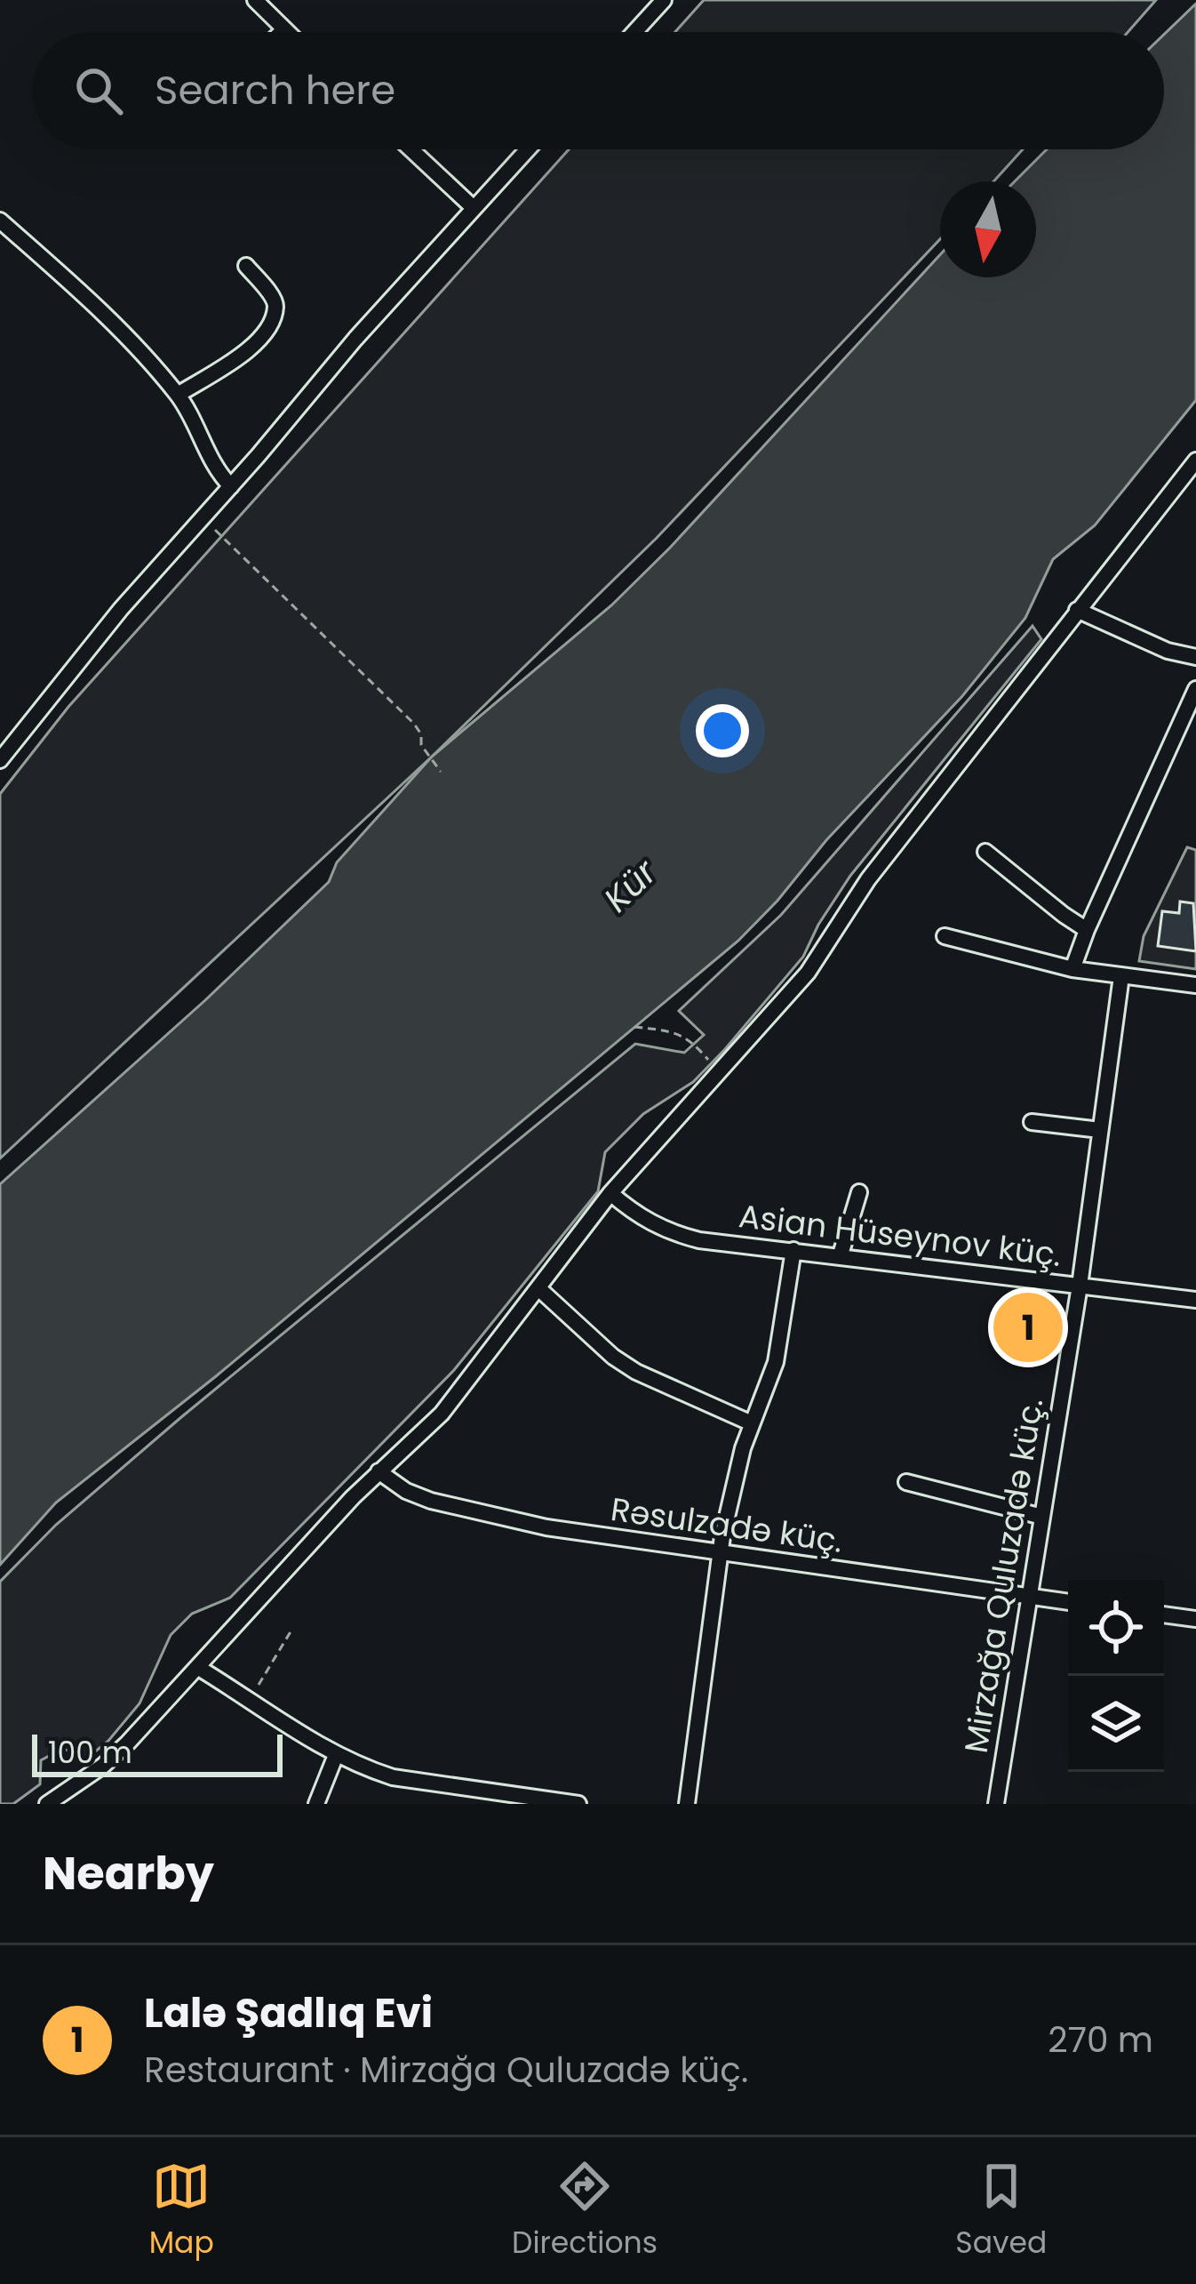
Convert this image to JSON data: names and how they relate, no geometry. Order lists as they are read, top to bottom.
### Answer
{
  "streets": {
    "street": ["Asian Hüseynov küç.", "Rəsulzadə küç.", "Mirzağa Quluzadə küç."]
  },
  "crossings": [
    ["Asian Hüseynov küç.", "Mirzağa Quluzadə küç."],
    ["Rəsulzadə küç.", "Mirzağa Quluzadə küç."]
  ],
  "water": ["Kür"],
  "scale_bar": "100 m",
  "north": "bottom",
  "page": {
    "search": "Search here",
    "pins": "1",
    "scale": "100 m",
    "heading": "Nearby",
    "list": [
      {
        "mark": "1",
        "name": "Lalə Şadlıq Evi",
        "note": "Restaurant · Mirzağa Quluzadə küç.",
        "value": "270 m"
      }
    ],
    "nav": ["Map", "Directions", "Saved"]
  }
}
